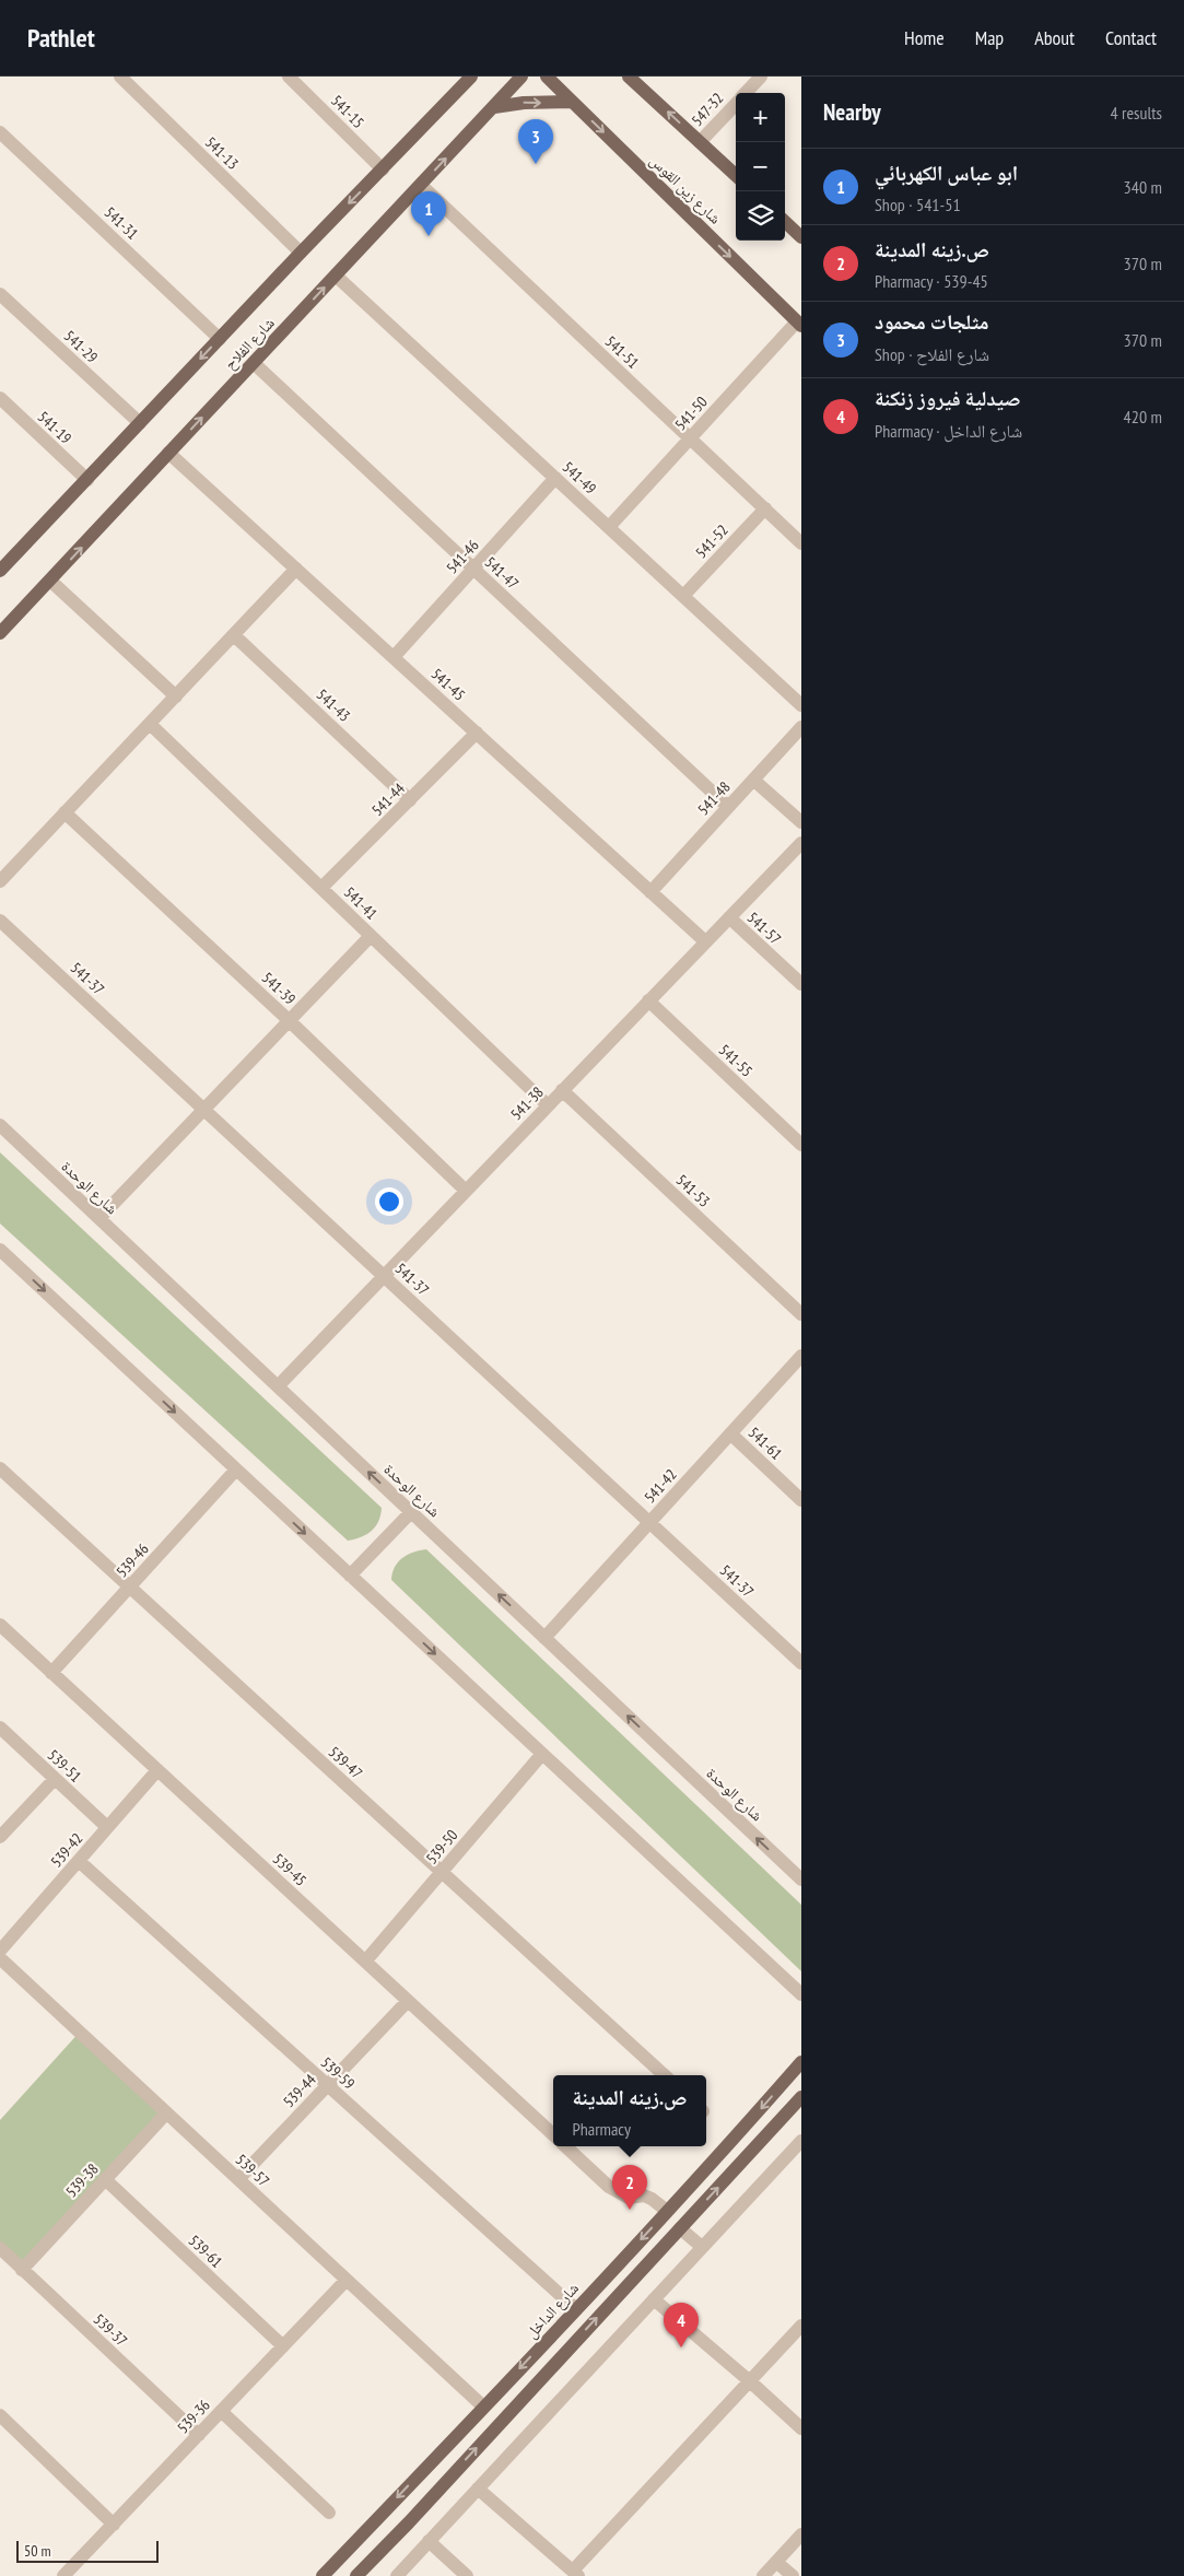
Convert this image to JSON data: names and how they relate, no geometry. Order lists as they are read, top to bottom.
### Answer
{
  "streets": {
    "main road": ["شارع زين القوس", "شارع الفلاح", "شارع الداخل"],
    "street": [
      "547-32",
      "541-15",
      "541-13",
      "541-31",
      "541-29",
      "541-51",
      "541-50",
      "541-19",
      "541-49",
      "541-52",
      "541-46",
      "541-47",
      "541-45",
      "541-43",
      "541-48",
      "541-44",
      "541-41",
      "541-57",
      "541-37",
      "541-39",
      "541-55",
      "541-38",
      "شارع الوحدة",
      "541-53",
      "541-61",
      "541-42",
      "539-46",
      "539-47",
      "539-51",
      "539-50",
      "539-42",
      "539-45",
      "539-59",
      "539-44",
      "539-57",
      "539-38",
      "539-61",
      "539-37",
      "539-36"
    ]
  },
  "crossings": [
    ["541-15", "شارع الفلاح"],
    ["541-13", "شارع الفلاح"],
    ["شارع زين القوس", "541-50"],
    ["541-31", "شارع الفلاح"],
    ["شارع الفلاح", "541-29"],
    ["شارع الفلاح", "541-51"],
    ["شارع الفلاح", "541-19"],
    ["شارع الفلاح", "541-49"],
    ["شارع الفلاح", "541-47"],
    ["شارع الفلاح", "541-45"],
    ["541-51", "541-50"],
    ["541-51", "541-52"],
    ["541-50", "541-49"],
    ["541-49", "541-52"],
    ["541-49", "541-46"],
    ["541-46", "541-47"],
    ["541-46", "541-45"],
    ["541-47", "541-48"],
    ["541-45", "541-48"],
    ["541-45", "541-44"],
    ["541-45", "541-38"],
    ["541-43", "541-44"],
    ["541-44", "541-41"],
    ["541-41", "541-38"],
    ["541-57", "541-38"],
    ["541-37", "541-38"],
    ["541-37", "541-42"],
    ["541-39", "541-38"],
    ["541-55", "541-38"],
    ["541-38", "شارع الوحدة"],
    ["541-38", "541-53"],
    ["شارع الوحدة", "541-42"],
    ["541-61", "541-42"],
    ["539-46", "539-47"],
    ["539-46", "539-45"],
    ["539-47", "539-50"],
    ["539-51", "539-42"],
    ["539-50", "539-45"],
    ["539-42", "539-45"],
    ["539-42", "539-59"],
    ["539-45", "539-44"],
    ["539-59", "539-44"],
    ["539-59", "شارع الداخل"],
    ["539-44", "539-57"],
    ["539-57", "539-38"],
    ["539-57", "شارع الداخل"],
    ["539-57", "539-36"],
    ["539-38", "539-61"],
    ["539-38", "539-37"],
    ["539-61", "539-36"],
    ["539-37", "539-36"]
  ],
  "scale_bar": "50 m",
  "page": {
    "header": "Pathlet",
    "nav": [
      "Home",
      "Map",
      "About",
      "Contact"
    ],
    "heading": ["Nearby", "4 results"],
    "map_buttons": ["+", "−"],
    "pins": [
      "3",
      "1",
      "2",
      "4"
    ],
    "list": [
      {
        "mark": "1",
        "name": "ابو عباس الكهربائي",
        "note": "Shop · 541-51",
        "value": "340 m"
      },
      {
        "mark": "2",
        "name": "ص.زينه المدينة",
        "note": "Pharmacy · 539-45",
        "value": "370 m"
      },
      {
        "mark": "3",
        "name": "مثلجات محمود",
        "note": "Shop · شارع الفلاح",
        "value": "370 m"
      },
      {
        "mark": "4",
        "name": "صيدلية فيروز زنكنة",
        "note": "Pharmacy · شارع الداخل",
        "value": "420 m"
      }
    ],
    "popup": ["ص.زينه المدينة", "Pharmacy"],
    "scale": "50 m"
  }
}
